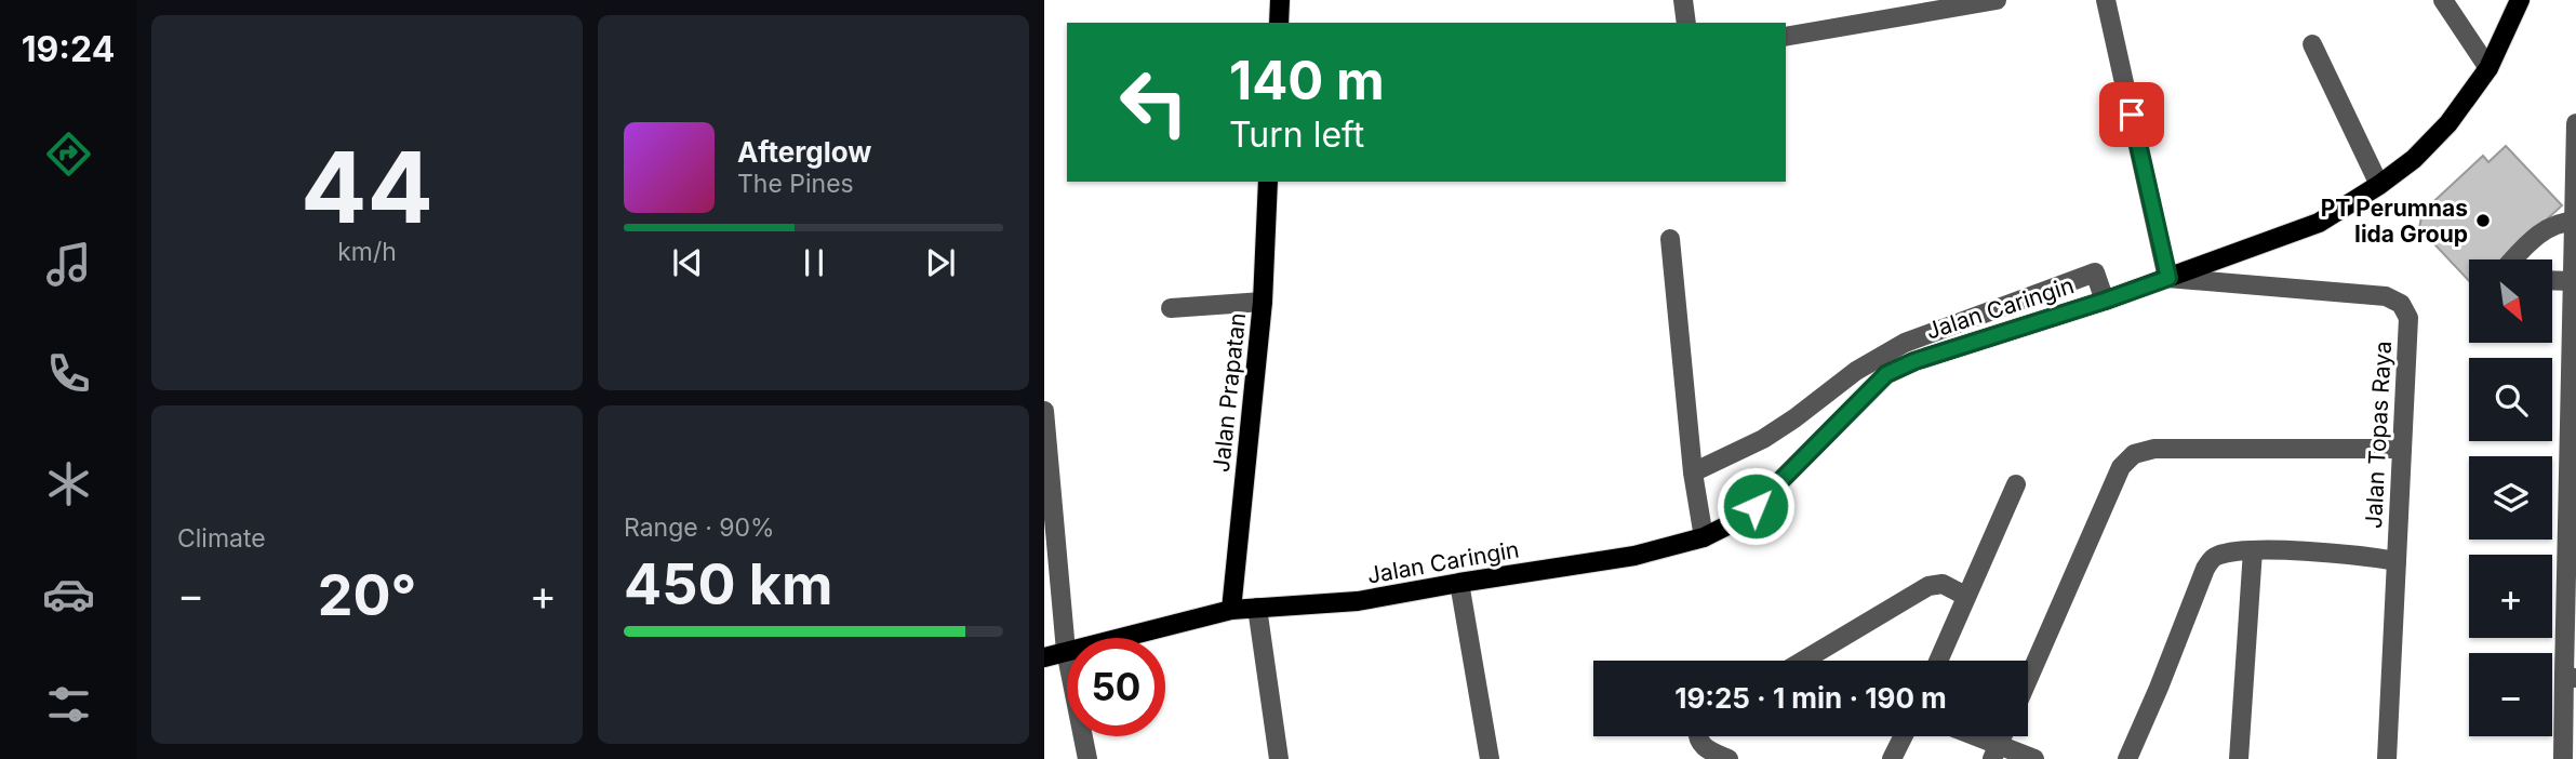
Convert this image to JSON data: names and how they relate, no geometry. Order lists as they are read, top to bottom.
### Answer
{
  "streets": {
    "main road": ["Jalan Caringin", "Jalan Prapatan"],
    "street": ["Jalan Topas Raya"]
  },
  "crossings": [
    ["Jalan Caringin", "Jalan Prapatan"],
    ["Jalan Caringin", "Jalan Topas Raya"]
  ],
  "places": ["PT Perumnas Iida Group"],
  "north": "bottom right",
  "page": {
    "tabs": "19:24",
    "tile": [
      ["44", "km/h"],
      "Climate",
      ["Range · 90%", "450 km"]
    ],
    "turn": ["140 m", "Turn left"],
    "song": ["Afterglow", "The Pines"],
    "map_buttons": ["+", "−"],
    "heat": ["−", "20°", "+"],
    "limit": "50",
    "trip": "19:25 · 1 min · 190 m"
  }
}
